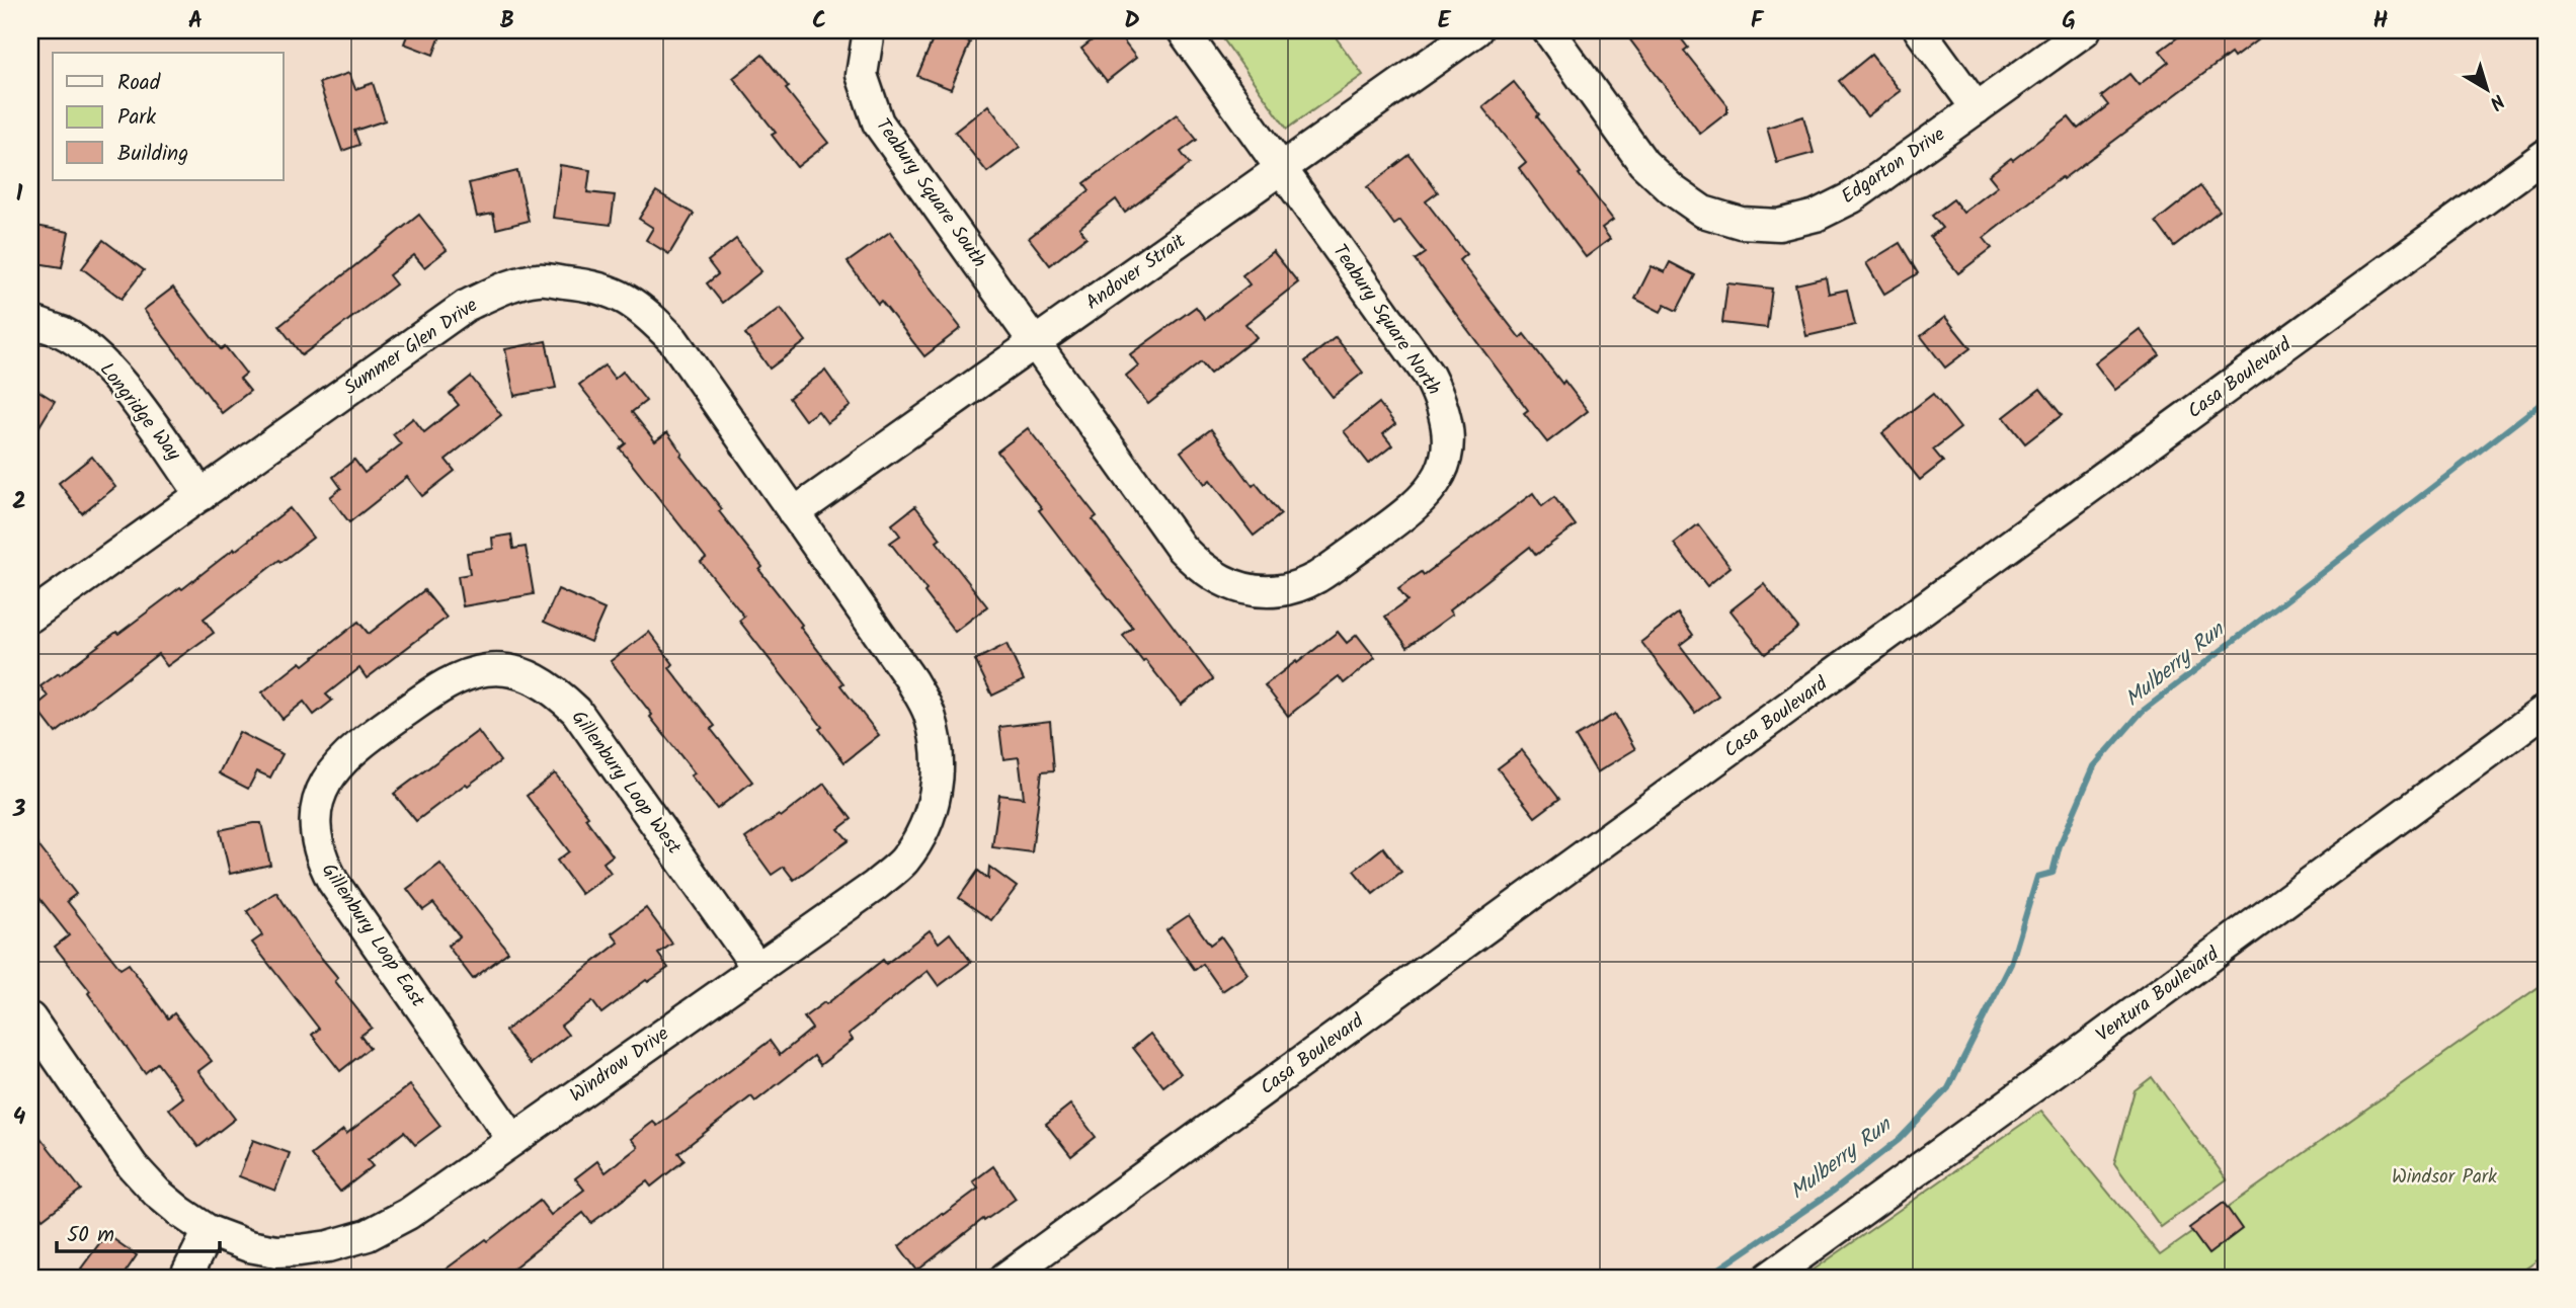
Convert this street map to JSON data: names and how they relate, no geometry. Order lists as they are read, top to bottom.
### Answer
{
  "streets": {
    "street": [
      "Edgarton Drive",
      "Teabury Square South",
      "Andover Strait",
      "Teabury Square North",
      "Summer Glen Drive",
      "Casa Boulevard",
      "Longridge Way",
      "Gillenbury Loop West",
      "Gillenbury Loop East",
      "Ventura Boulevard",
      "Windrow Drive"
    ]
  },
  "crossings": [
    ["Teabury Square South", "Andover Strait"],
    ["Teabury Square South", "Teabury Square North"],
    ["Andover Strait", "Teabury Square North"],
    ["Andover Strait", "Summer Glen Drive"],
    ["Andover Strait", "Windrow Drive"],
    ["Summer Glen Drive", "Longridge Way"],
    ["Summer Glen Drive", "Windrow Drive"],
    ["Gillenbury Loop West", "Gillenbury Loop East"],
    ["Gillenbury Loop West", "Windrow Drive"],
    ["Gillenbury Loop East", "Windrow Drive"]
  ],
  "water": ["Mulberry Run"],
  "parks": ["Windsor Park"],
  "legend": ["Road", "Park", "Building"],
  "scale_bar": "50 m",
  "north": "bottom right",
  "grid": {
    "columns": [
      "A",
      "B",
      "C",
      "D",
      "E",
      "F",
      "G",
      "H"
    ],
    "rows": [
      "1",
      "2",
      "3",
      "4"
    ]
  }
}
